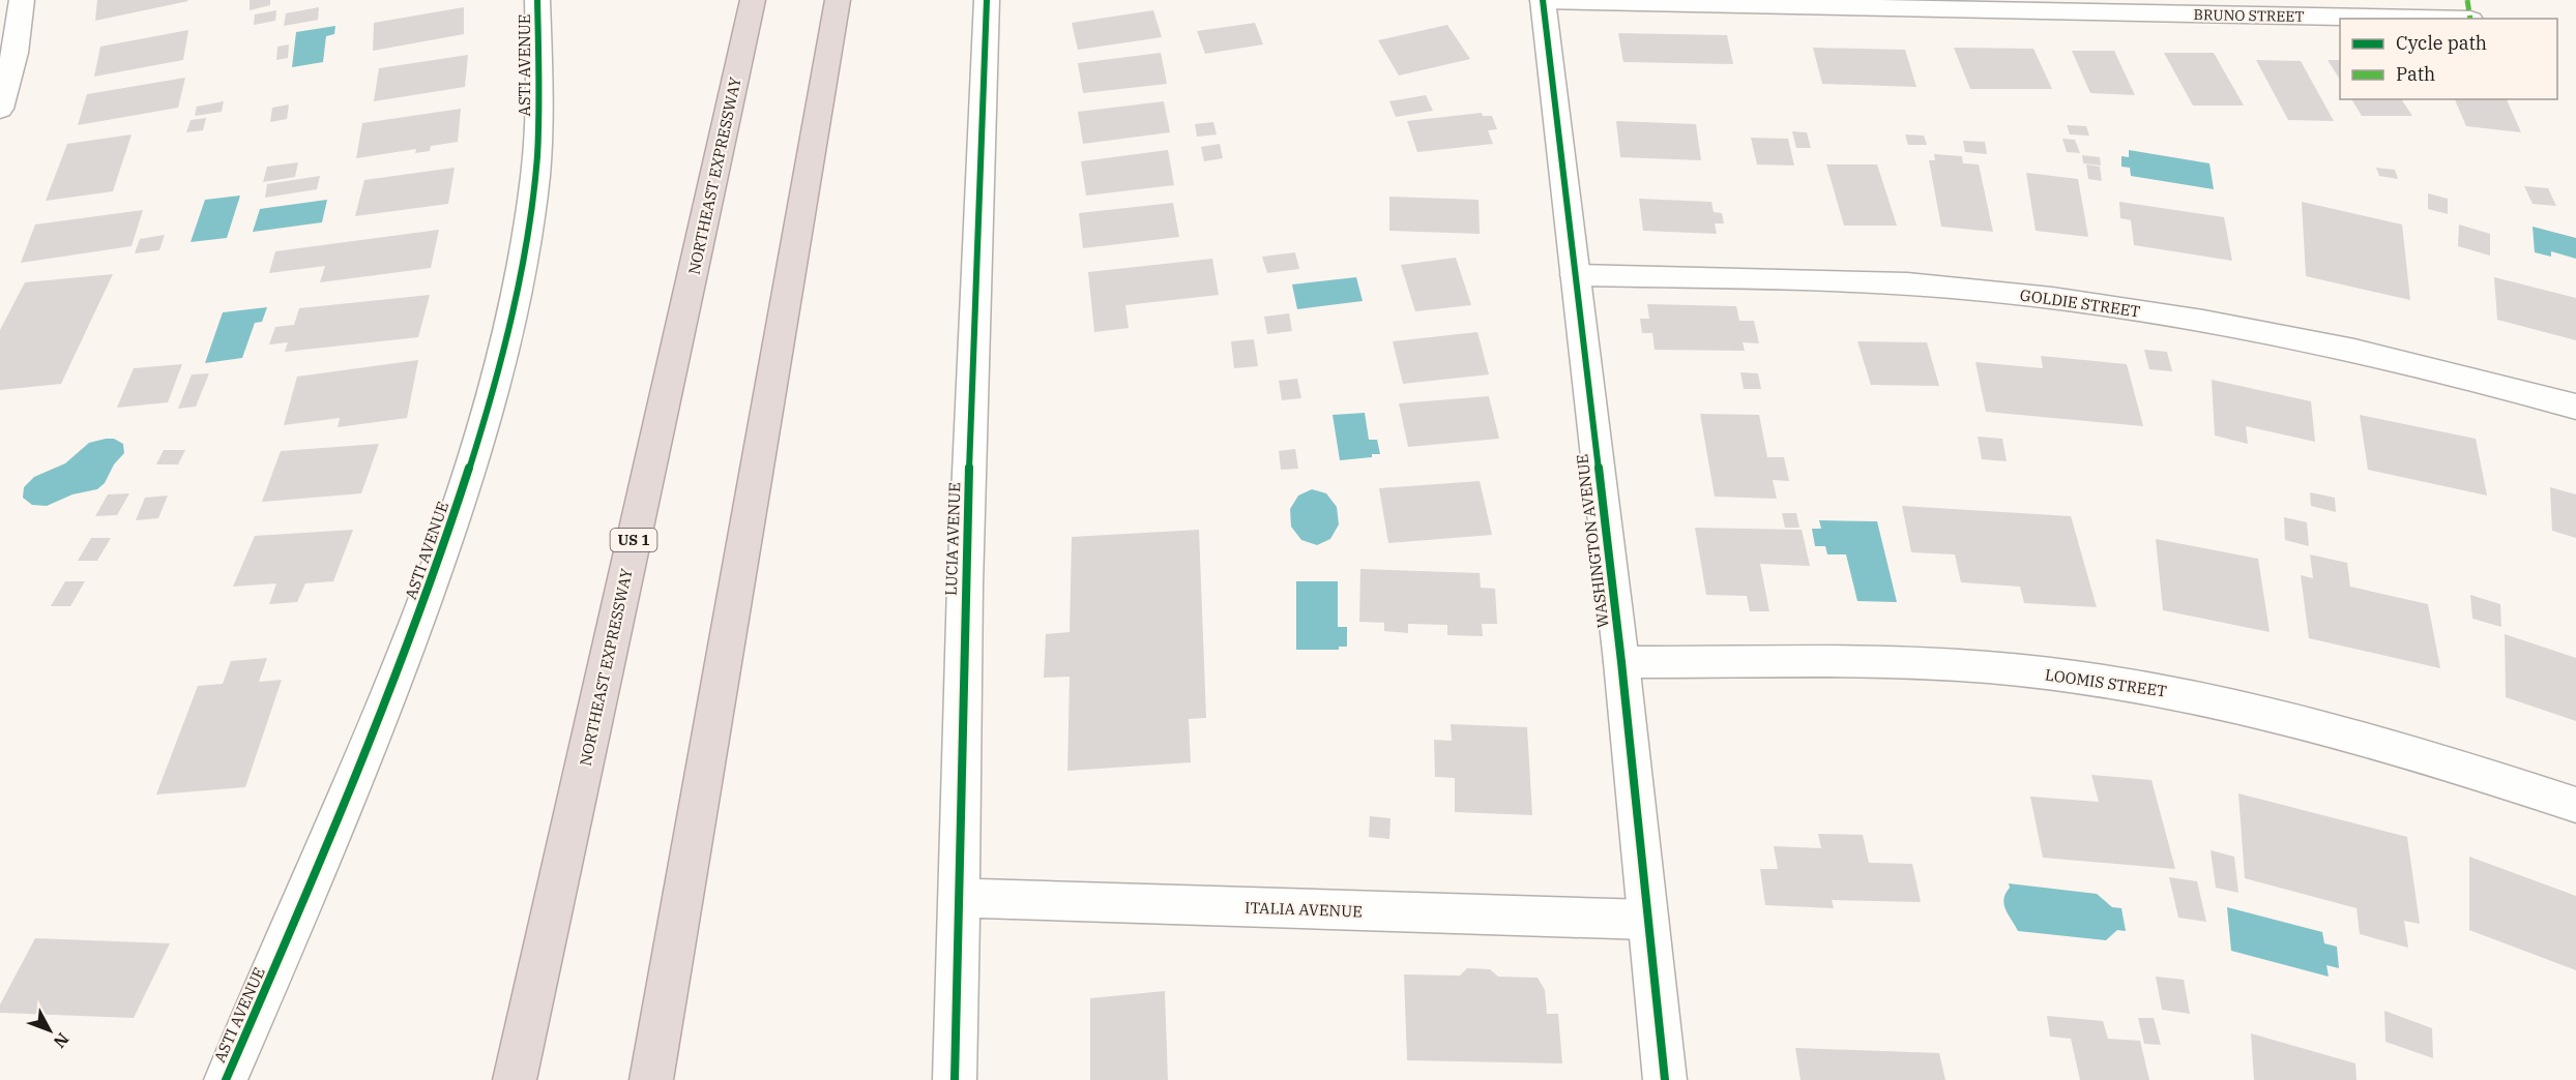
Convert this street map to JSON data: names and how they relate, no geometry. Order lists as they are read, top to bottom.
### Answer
{
  "streets": {
    "highway": ["NORTHEAST EXPRESSWAY", "US 1"],
    "street": [
      "BRUNO STREET",
      "ASTI AVENUE",
      "GOLDIE STREET",
      "LUCIA AVENUE",
      "WASHINGTON AVENUE",
      "LOOMIS STREET",
      "ITALIA AVENUE"
    ]
  },
  "crossings": [
    ["BRUNO STREET", "WASHINGTON AVENUE"],
    ["GOLDIE STREET", "WASHINGTON AVENUE"],
    ["LUCIA AVENUE", "ITALIA AVENUE"],
    ["WASHINGTON AVENUE", "LOOMIS STREET"],
    ["WASHINGTON AVENUE", "ITALIA AVENUE"]
  ],
  "legend": ["Cycle path", "Path"],
  "north": "bottom right"
}
